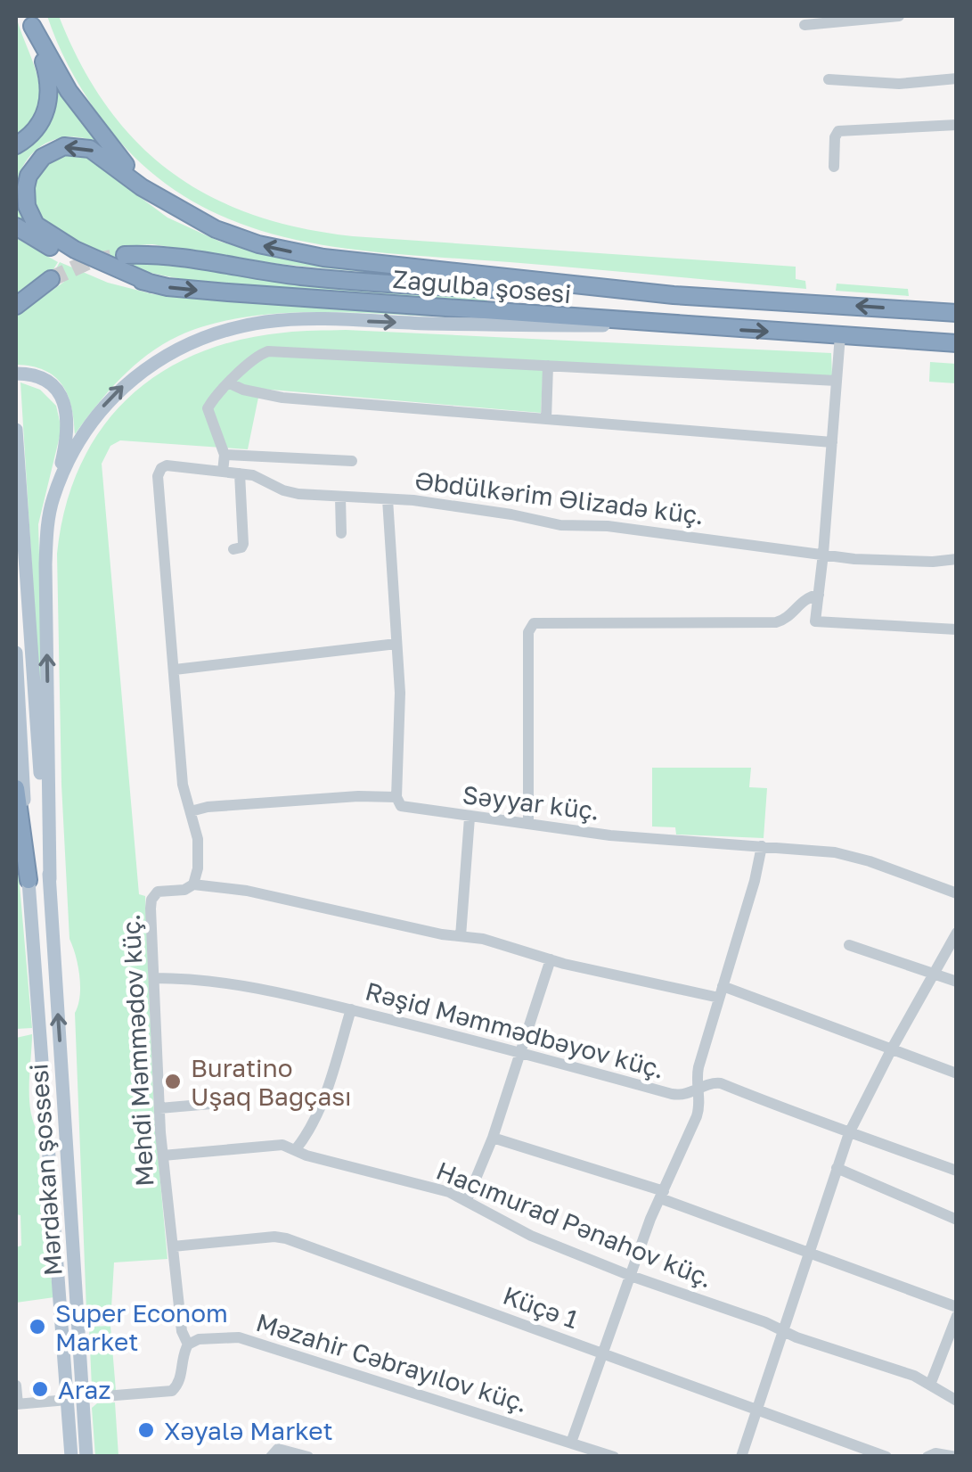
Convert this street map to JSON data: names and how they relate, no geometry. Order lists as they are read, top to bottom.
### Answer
{
  "streets": {
    "highway": ["Zağulba şosesi"],
    "main road": ["Mərdəkan şossesi"],
    "street": [
      "Əbdülkərim Əlizadə küç.",
      "Səyyar küç.",
      "Rəşid Məmmədbəyov küç.",
      "Mehdi Məmmədov küç.",
      "Hacımurad Pənahov küç.",
      "Küçə 1",
      "Məzahir Cəbrayılov küç."
    ]
  },
  "crossings": [
    ["Rəşid Məmmədbəyov küç.", "Mehdi Məmmədov küç."],
    ["Mehdi Məmmədov küç.", "Hacımurad Pənahov küç."],
    ["Mehdi Məmmədov küç.", "Küçə 1"],
    ["Mehdi Məmmədov küç.", "Məzahir Cəbrayılov küç."]
  ],
  "places": [
    "Buratino Uşaq Bağçası",
    "Super Econom Market",
    "Araz",
    "Xəyalə Market"
  ]
}
